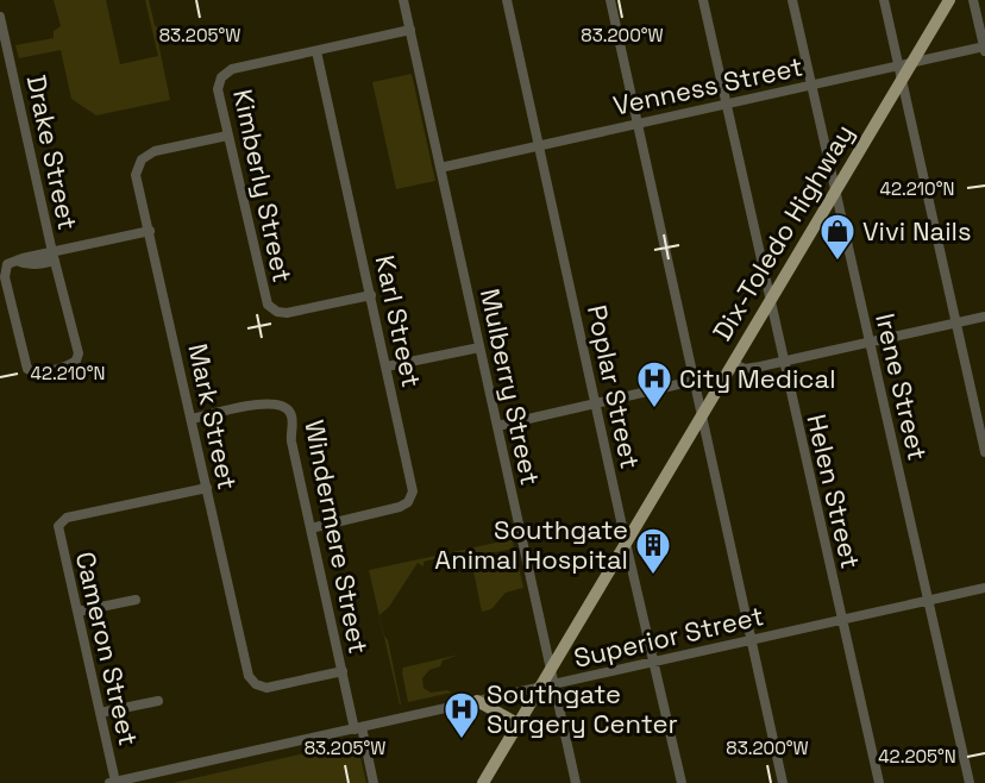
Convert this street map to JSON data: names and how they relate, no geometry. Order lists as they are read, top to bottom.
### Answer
{
  "streets": {
    "main road": ["Dix-Toledo Highway"],
    "street": [
      "Venness Street",
      "Drake Street",
      "Kimberly Street",
      "Karl Street",
      "Mulberry Street",
      "Poplar Street",
      "Irene Street",
      "Mark Street",
      "Helen Street",
      "Windermere Street",
      "Superior Street",
      "Cameron Street"
    ]
  },
  "crossings": [
    ["Venness Street", "Dix-Toledo Highway"],
    ["Venness Street", "Mulberry Street"],
    ["Venness Street", "Poplar Street"],
    ["Venness Street", "Irene Street"],
    ["Venness Street", "Helen Street"],
    ["Kimberly Street", "Karl Street"],
    ["Kimberly Street", "Mulberry Street"],
    ["Kimberly Street", "Mark Street"],
    ["Dix-Toledo Highway", "Mulberry Street"],
    ["Dix-Toledo Highway", "Poplar Street"],
    ["Dix-Toledo Highway", "Irene Street"],
    ["Dix-Toledo Highway", "Helen Street"],
    ["Dix-Toledo Highway", "Superior Street"],
    ["Karl Street", "Windermere Street"],
    ["Mulberry Street", "Superior Street"],
    ["Poplar Street", "Superior Street"],
    ["Irene Street", "Superior Street"],
    ["Mark Street", "Windermere Street"],
    ["Mark Street", "Cameron Street"],
    ["Helen Street", "Superior Street"],
    ["Windermere Street", "Superior Street"],
    ["Superior Street", "Cameron Street"]
  ],
  "places": {
    "shop": ["Vivi Nails"],
    "hospital": ["City Medical", "Southgate Surgery Center"],
    "building": ["Southgate Animal Hospital"]
  },
  "coordinates": [
    "83.205°W",
    "83.200°W",
    "42.210°N",
    "42.205°N"
  ]
}
